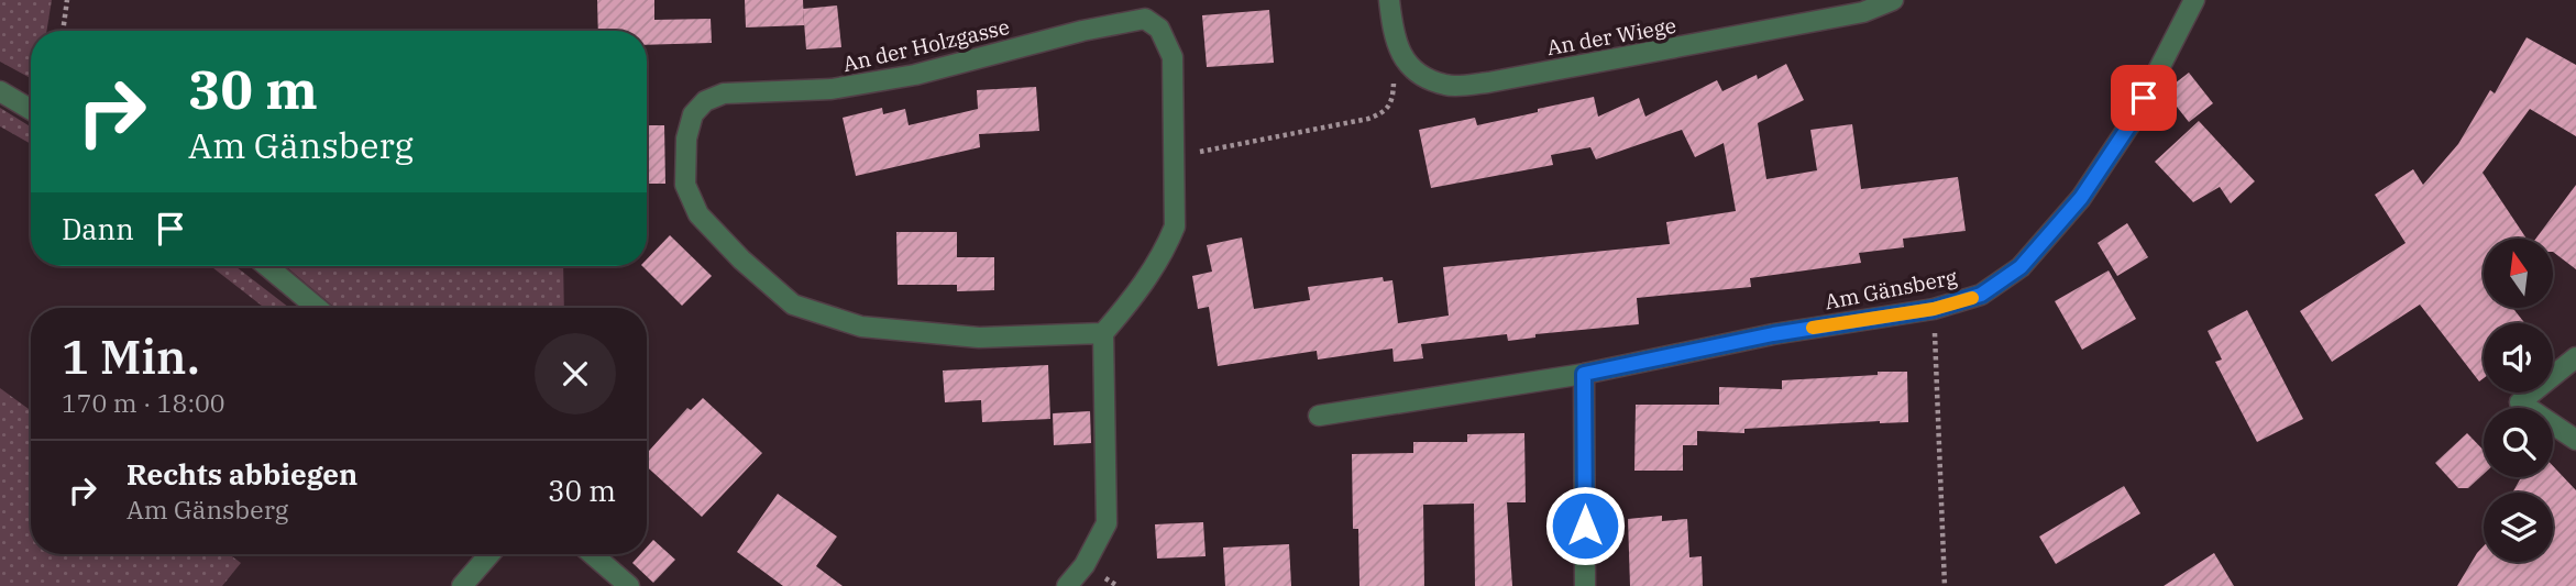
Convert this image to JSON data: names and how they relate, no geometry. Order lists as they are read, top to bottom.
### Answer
{
  "streets": {
    "street": ["An der Wiege", "An der Holzgasse", "Am Gänsberg"]
  },
  "north": "top",
  "page": {
    "turn": ["30 m", "Am Gänsberg"],
    "then": "Dann",
    "heading": ["1 Min.", "170 m · 18:00"],
    "list": [
      {
        "name": "Rechts abbiegen",
        "note": "Am Gänsberg",
        "value": "30 m"
      }
    ]
  }
}
